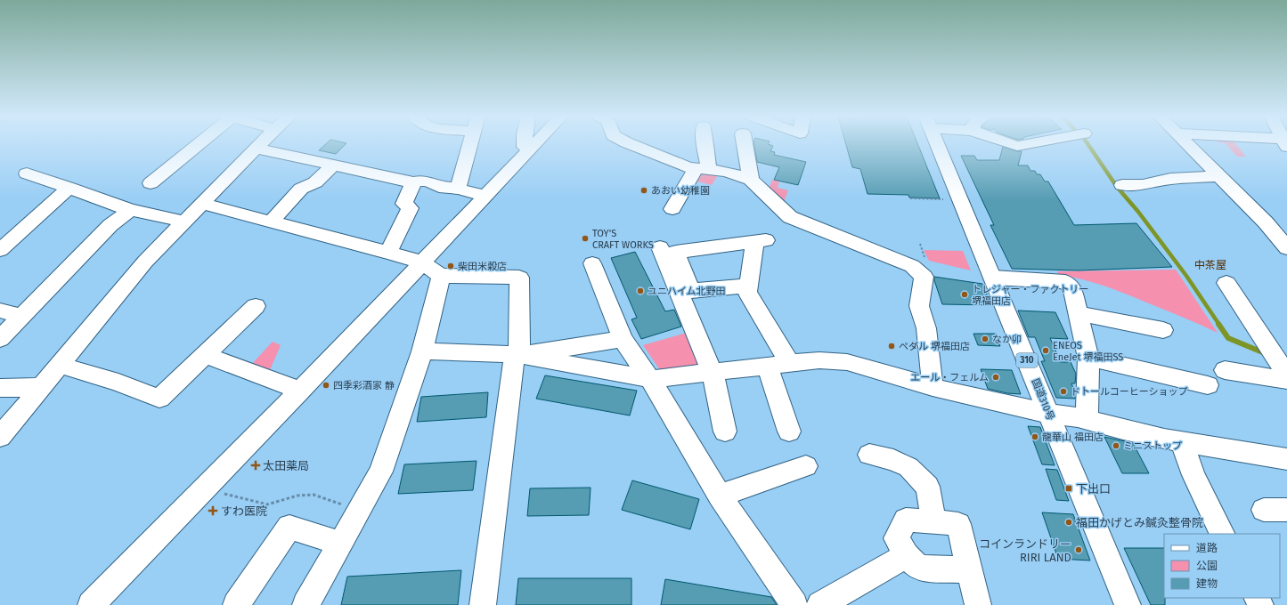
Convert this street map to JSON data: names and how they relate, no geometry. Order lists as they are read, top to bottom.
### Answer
{
  "streets": {
    "main road": ["310", "国道310号"]
  },
  "districts": ["中茶屋"],
  "places": {
    "other": [
      "あおい幼稚園",
      "TOY'S CRAFT WORKS",
      "柴田米穀店",
      "ユニハイム北野田",
      "トレジャー・ファクトリー 堺福田店",
      "なか卯",
      "ペダル 堺福田店",
      "ENEOS EneJet 堺福田SS",
      "エール・フェルム",
      "四季彩酒家 静",
      "ドトールコーヒーショップ",
      "龍華山 福田店",
      "ミニストップ",
      "福田かげとみ鍼灸整骨院",
      "コインランドリー RIRI LAND"
    ],
    "health": ["太田薬局", "すわ医院"],
    "transit": ["下出口"]
  },
  "legend": ["道路", "公園", "建物"]
}
